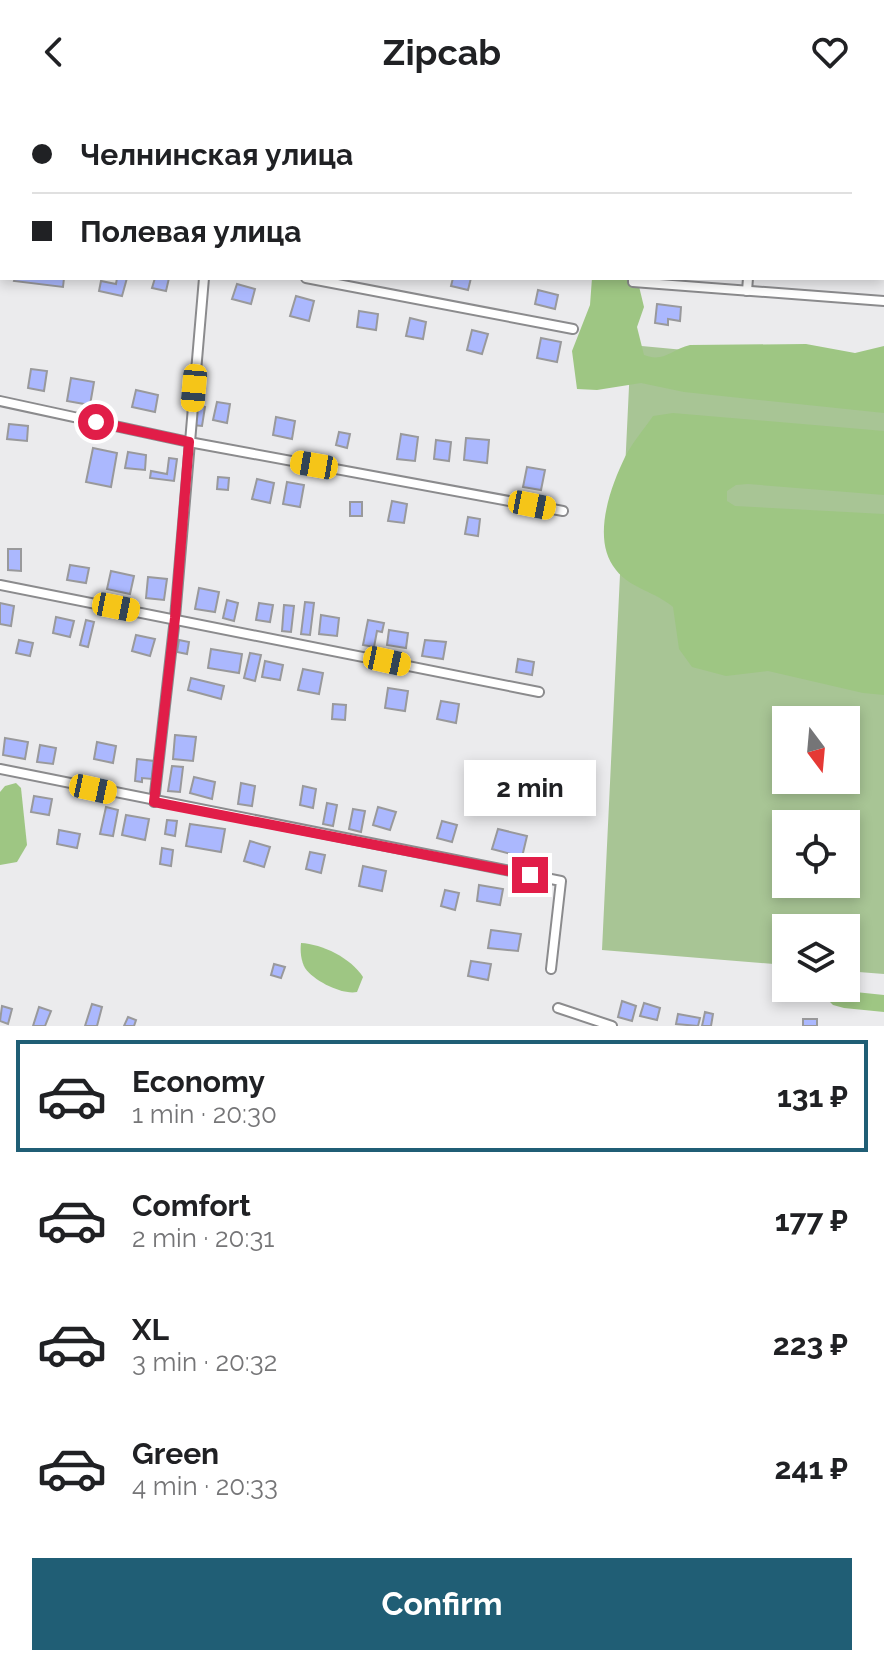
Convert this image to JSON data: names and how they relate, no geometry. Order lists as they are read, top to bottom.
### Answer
{
  "north": "bottom",
  "page": {
    "header": "Zipcab",
    "banner": ["Челнинская улица", "Полевая улица"],
    "bubble": "2 min",
    "list": [
      {
        "name": "Economy",
        "note": "1 min · 20:30",
        "value": "131 ₽"
      },
      {
        "name": "Comfort",
        "note": "2 min · 20:31",
        "value": "177 ₽"
      },
      {
        "name": "XL",
        "note": "3 min · 20:32",
        "value": "223 ₽"
      },
      {
        "name": "Green",
        "note": "4 min · 20:33",
        "value": "241 ₽"
      }
    ],
    "buttons": "Confirm"
  }
}
